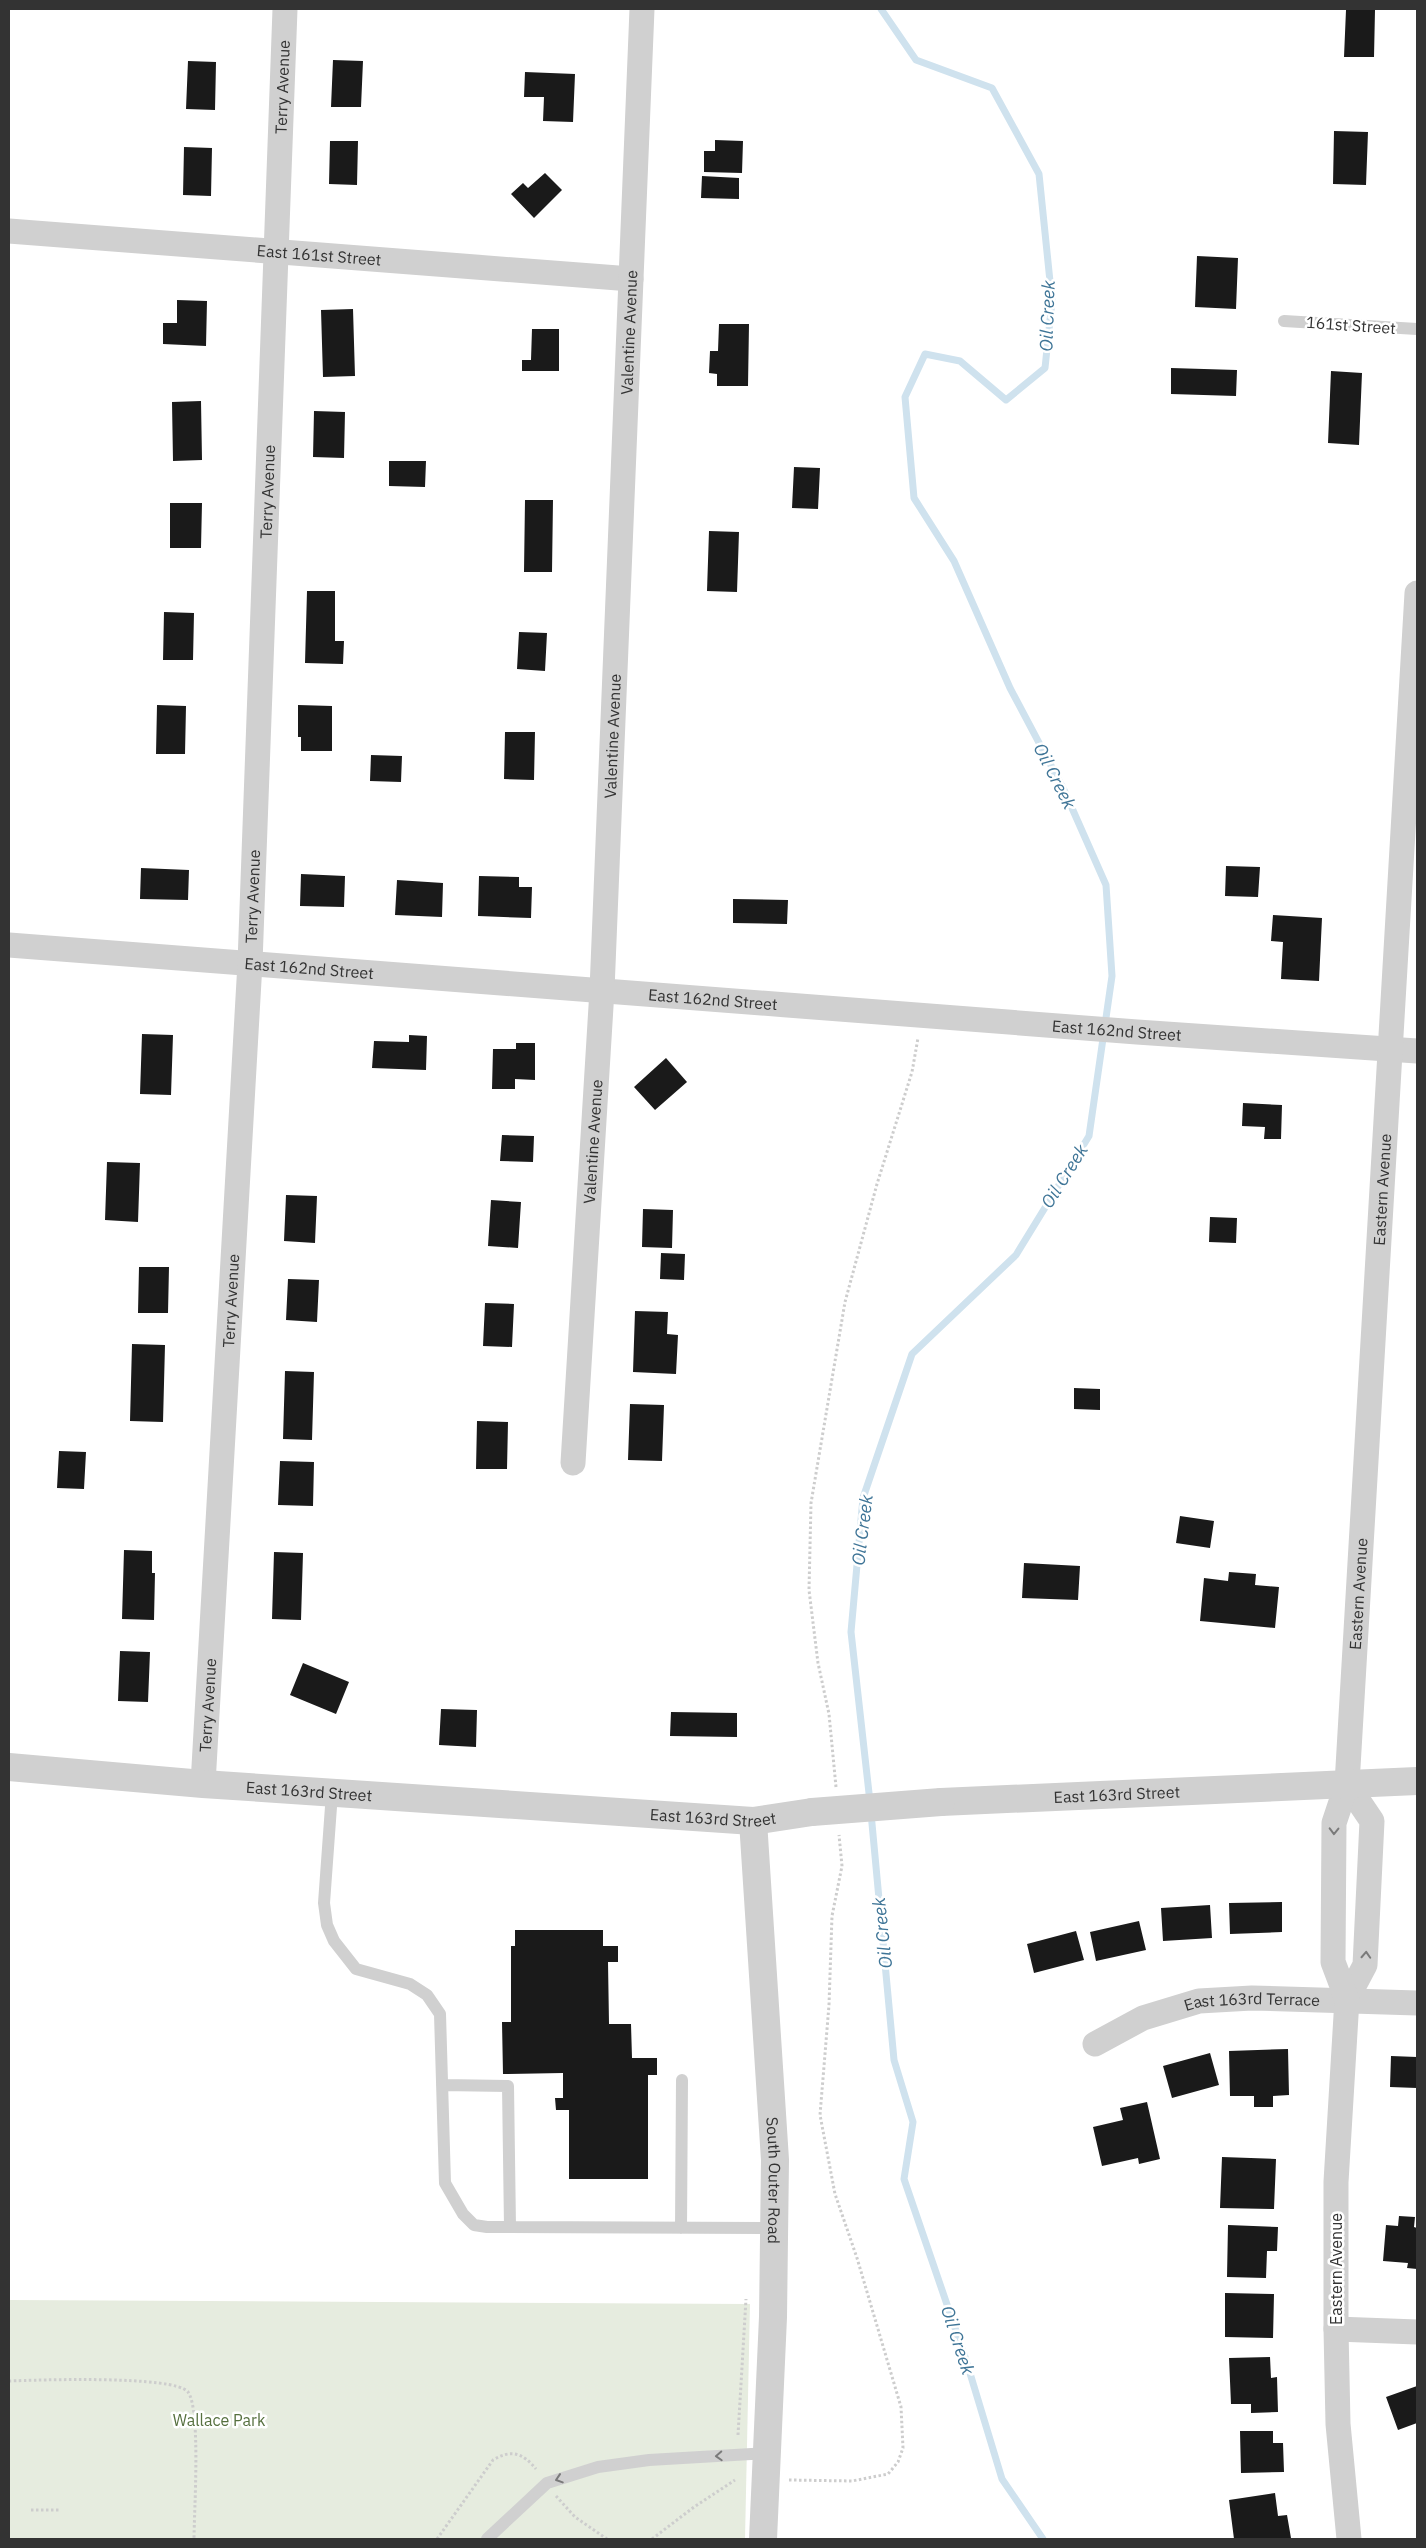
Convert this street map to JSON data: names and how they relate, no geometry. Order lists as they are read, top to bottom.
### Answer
{
  "streets": {
    "street": [
      "Terry Avenue",
      "East 161st Street",
      "Valentine Avenue",
      "East 162nd Street",
      "Eastern Avenue",
      "East 163rd Street",
      "East 163rd Terrace",
      "South Outer Road"
    ],
    "lane": ["161st Street"]
  },
  "crossings": [
    ["Terry Avenue", "East 161st Street"],
    ["Terry Avenue", "East 162nd Street"],
    ["Terry Avenue", "East 163rd Street"],
    ["East 161st Street", "Valentine Avenue"],
    ["Valentine Avenue", "East 162nd Street"],
    ["East 162nd Street", "Eastern Avenue"],
    ["Eastern Avenue", "East 163rd Street"],
    ["Eastern Avenue", "East 163rd Terrace"],
    ["East 163rd Street", "South Outer Road"]
  ],
  "water": ["Oil Creek"],
  "parks": ["Wallace Park"]
}
